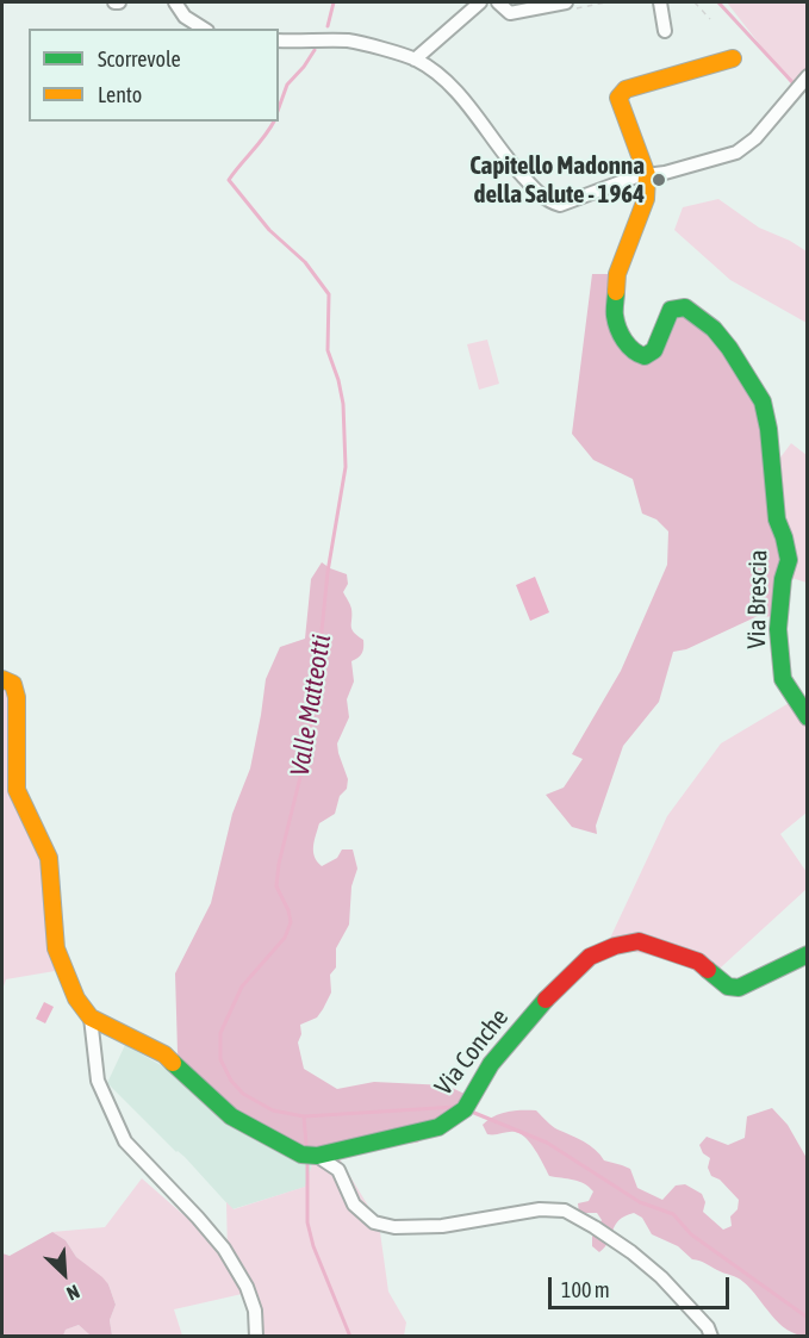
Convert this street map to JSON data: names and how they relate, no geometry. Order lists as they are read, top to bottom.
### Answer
{
  "streets": {
    "street": ["Via Brescia", "Via Conche"]
  },
  "water": ["Valle Matteotti"],
  "places": ["Capitello Madonna della Salute - 1964"],
  "legend": ["Scorrevole", "Lento"],
  "scale_bar": "100 m",
  "north": "bottom right"
}
